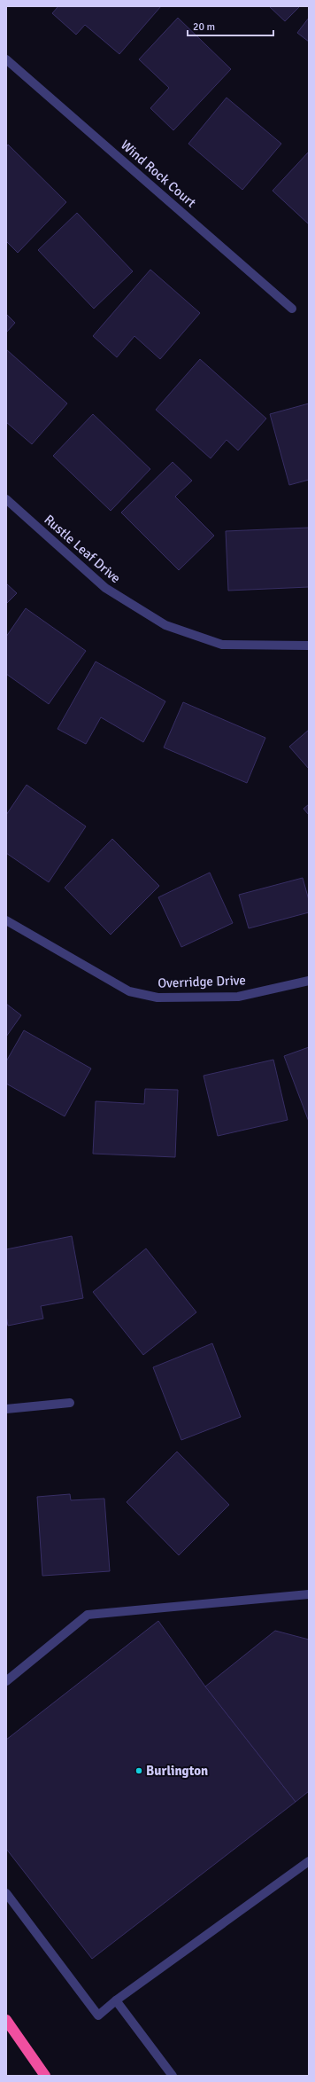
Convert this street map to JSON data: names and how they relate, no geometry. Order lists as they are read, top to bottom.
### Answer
{
  "streets": {
    "street": ["Wind Rock Court", "Rustle Leaf Drive", "Overridge Drive"]
  },
  "places": ["Burlington"],
  "scale_bar": "20 m"
}
